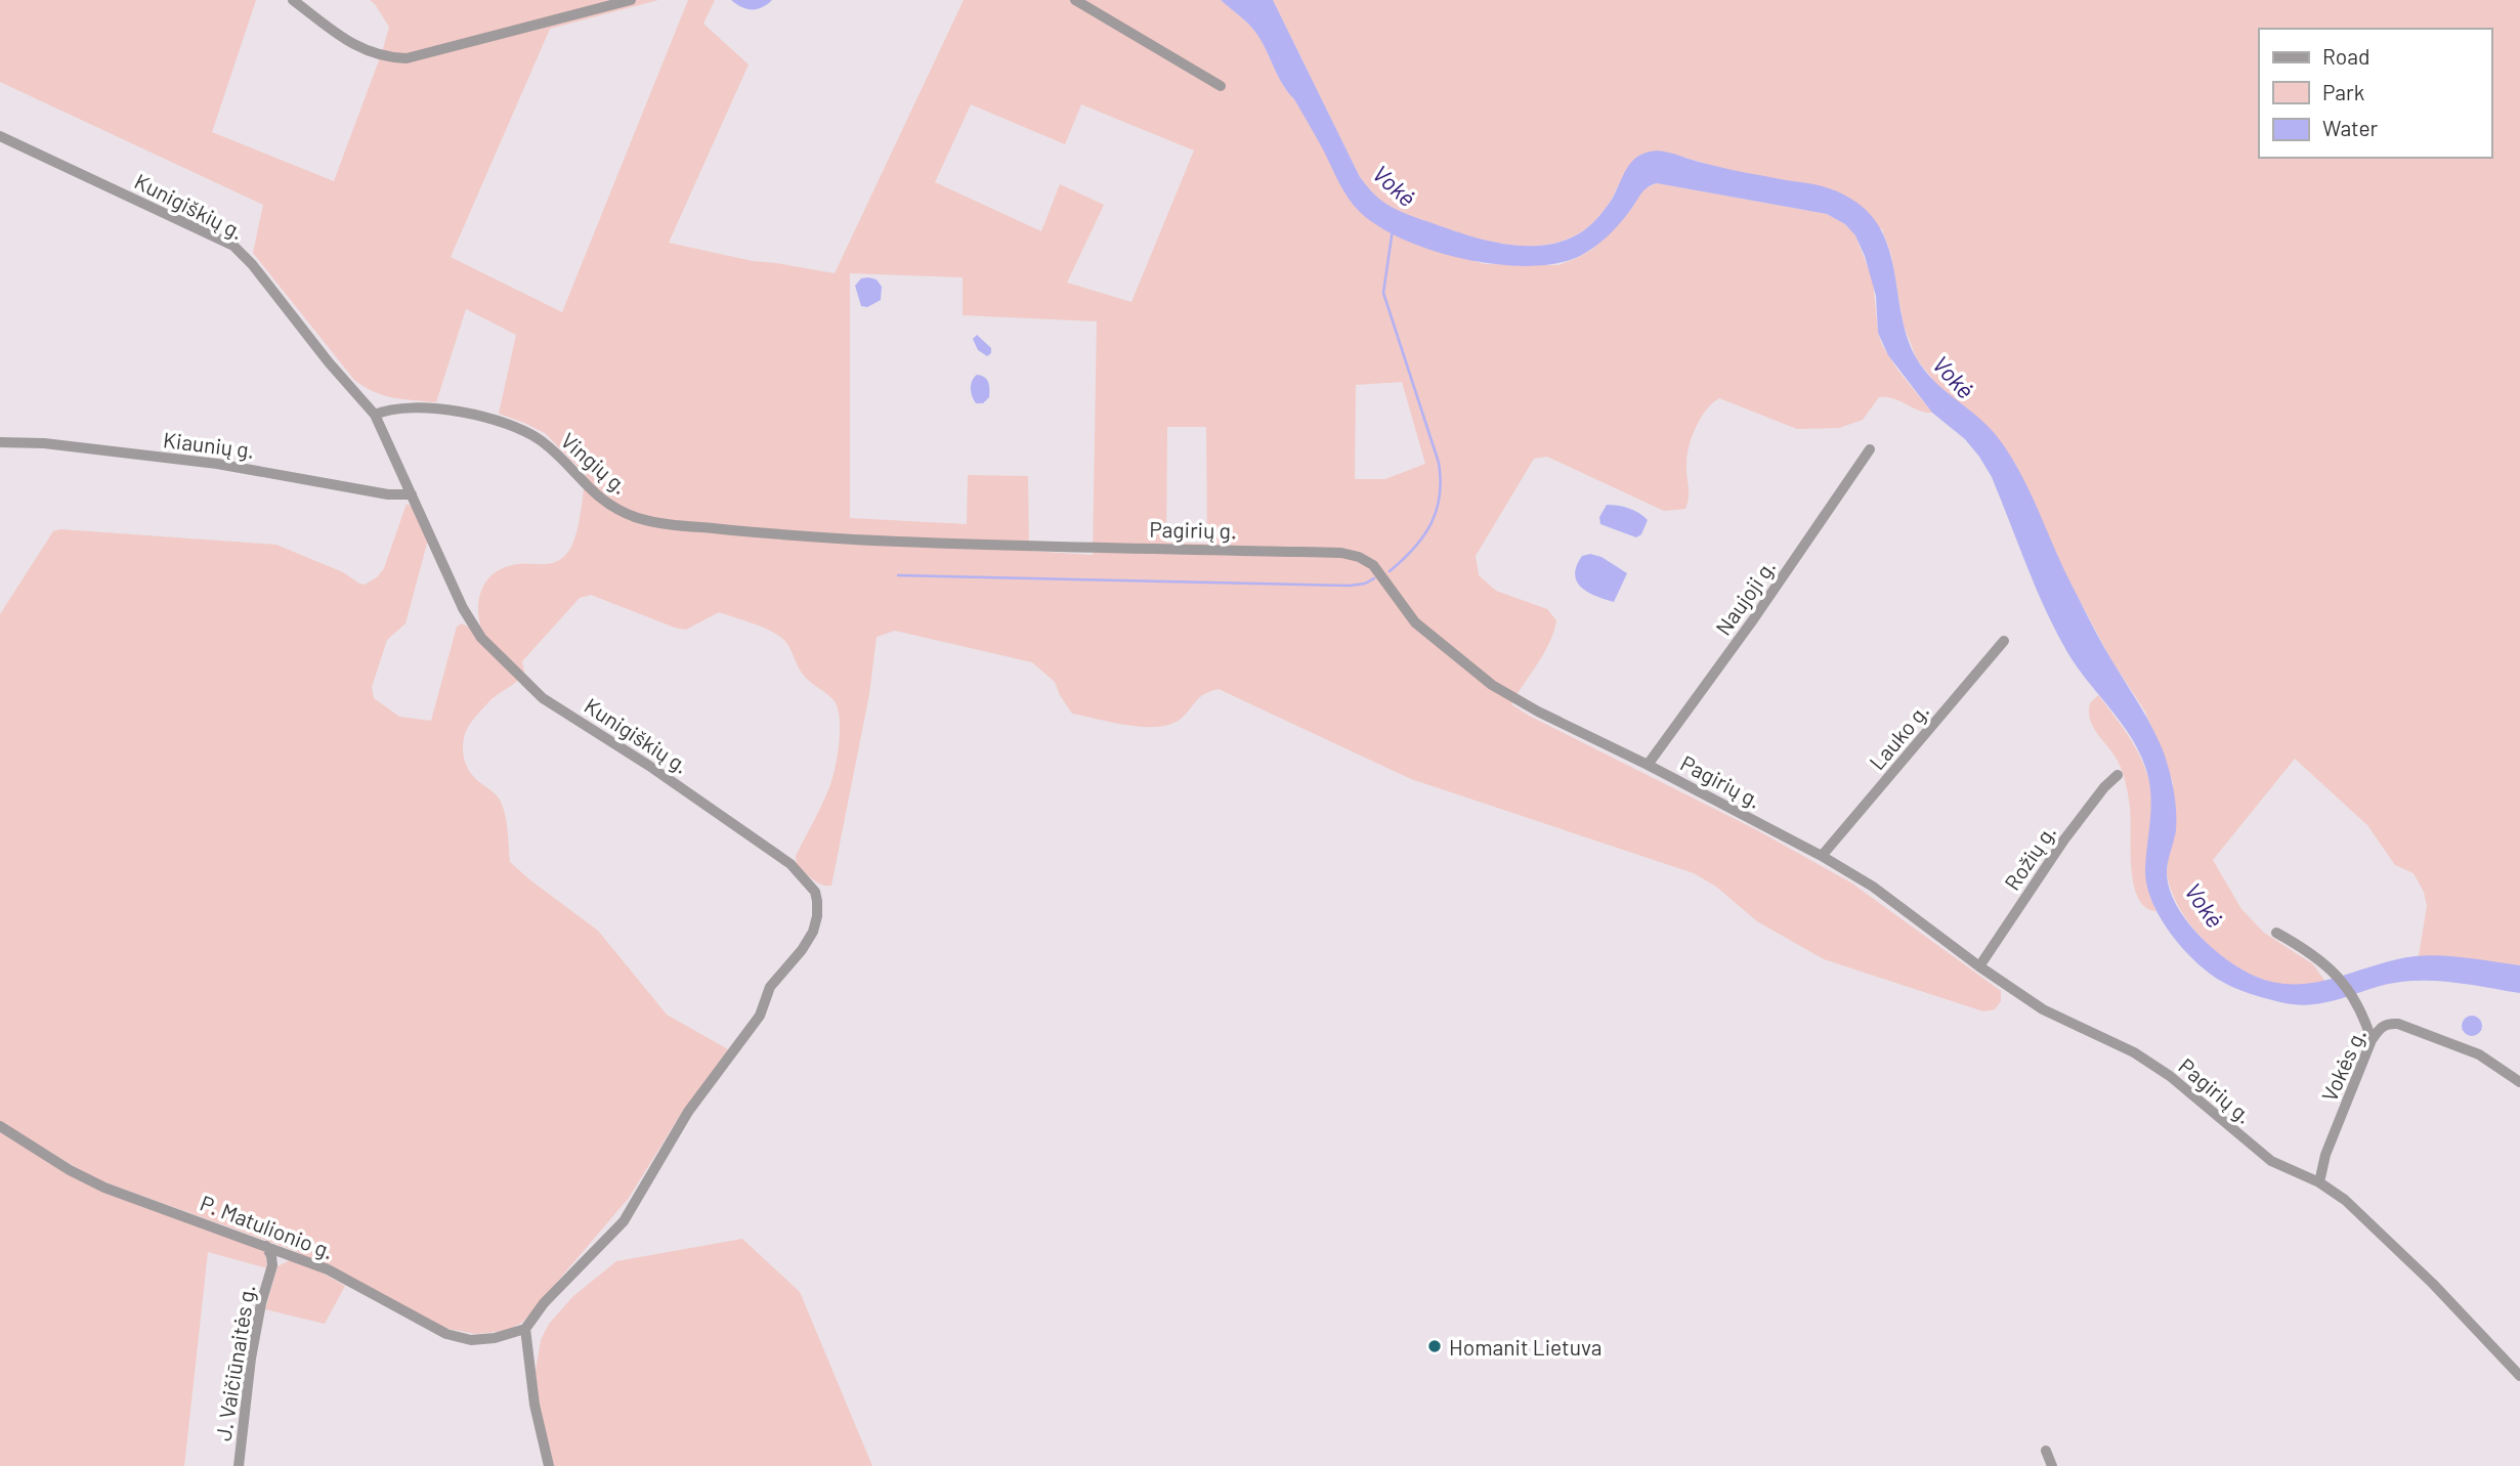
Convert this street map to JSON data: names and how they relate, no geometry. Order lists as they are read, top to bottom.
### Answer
{
  "streets": {
    "street": [
      "Kunigiškių g.",
      "Kiaunių g.",
      "Vingių g.",
      "Pagirių g.",
      "Naujoji g.",
      "Lauko g.",
      "Rožių g.",
      "Vokės g.",
      "P. Matulionio g.",
      "J. Vaičiūnaitės g."
    ]
  },
  "crossings": [
    ["Kunigiškių g.", "Kiaunių g."],
    ["Kunigiškių g.", "Vingių g."],
    ["Kunigiškių g.", "P. Matulionio g."],
    ["Vingių g.", "Pagirių g."],
    ["Pagirių g.", "Naujoji g."],
    ["Pagirių g.", "Lauko g."],
    ["Pagirių g.", "Rožių g."],
    ["Pagirių g.", "Vokės g."],
    ["P. Matulionio g.", "J. Vaičiūnaitės g."]
  ],
  "water": ["Vokė"],
  "places": ["Homanit Lietuva"],
  "legend": ["Road", "Park", "Water"]
}
